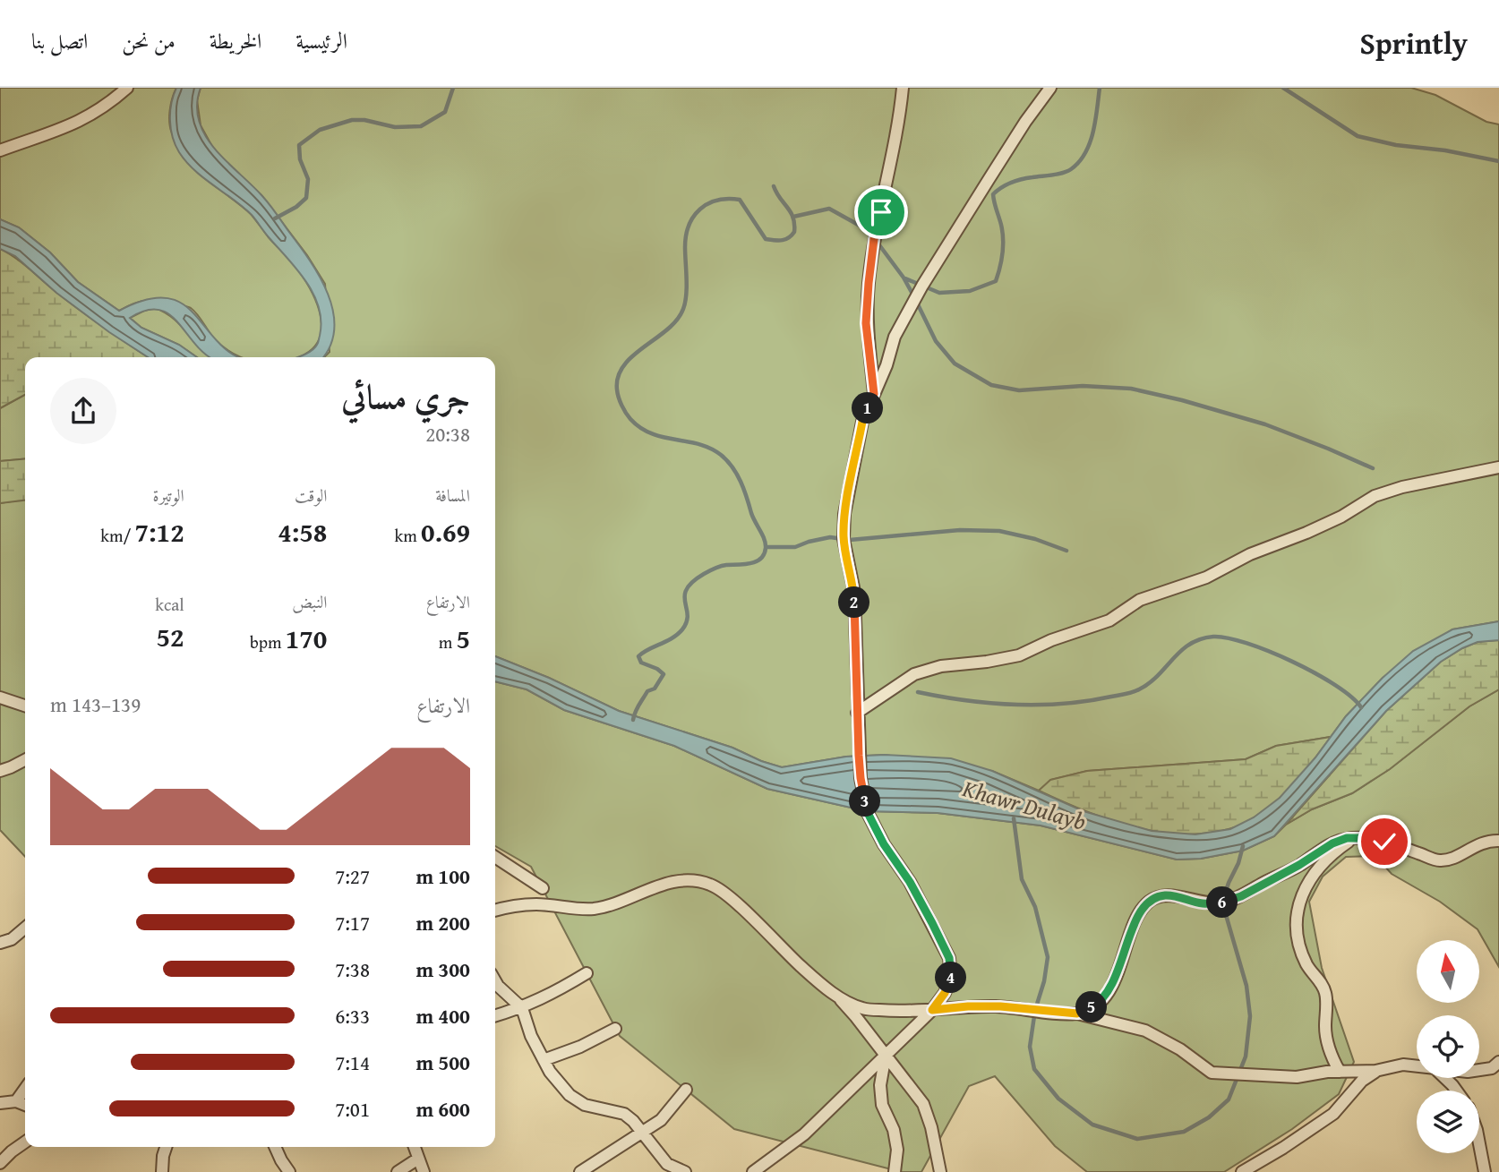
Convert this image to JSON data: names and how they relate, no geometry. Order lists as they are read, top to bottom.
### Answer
{
  "water": ["Khawr Dulayb"],
  "north": "top",
  "page": {
    "header": "Sprintly",
    "nav": [
      "الرئيسية",
      "الخريطة",
      "من نحن",
      "اتصل بنا"
    ],
    "heading": ["جري مسائي", "20:38"],
    "pins": [
      "1",
      "2",
      "3",
      "6",
      "4",
      "5"
    ],
    "stats": [
      ["المسافة", "0.69 km"],
      ["الوقت", "4:58"],
      ["الوتيرة", "7:12 /km"],
      ["الارتفاع", "5 m"],
      ["النبض", "170 bpm"],
      ["kcal", "52"]
    ],
    "chart": ["الارتفاع", "139–143 m"],
    "list": [
      {
        "name": "100 m",
        "note": "7:27"
      },
      {
        "name": "200 m",
        "note": "7:17"
      },
      {
        "name": "300 m",
        "note": "7:38"
      },
      {
        "name": "400 m",
        "note": "6:33"
      },
      {
        "name": "500 m",
        "note": "7:14"
      },
      {
        "name": "600 m",
        "note": "7:01"
      }
    ]
  }
}
